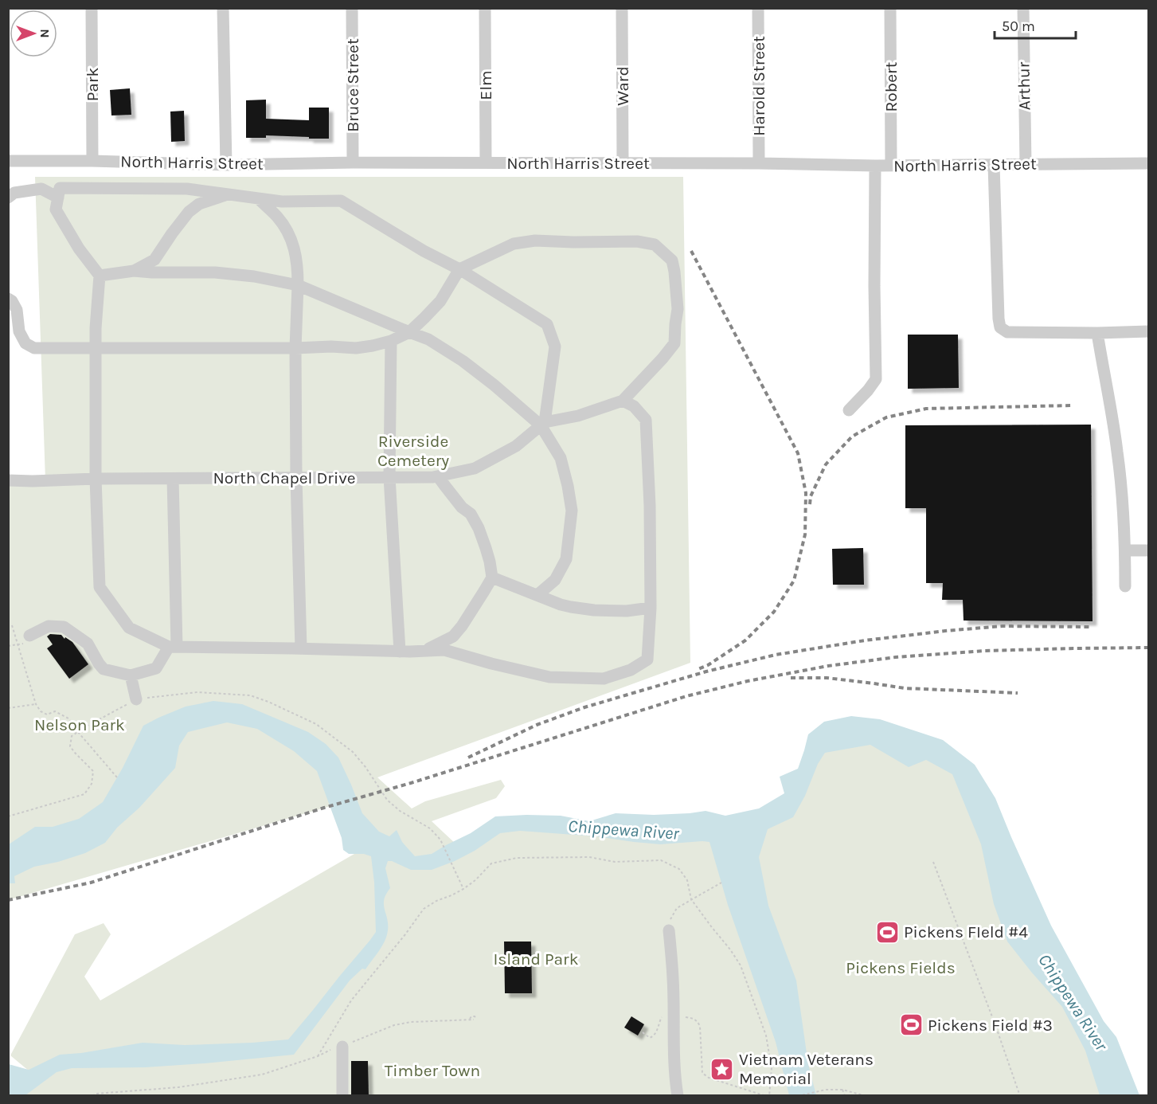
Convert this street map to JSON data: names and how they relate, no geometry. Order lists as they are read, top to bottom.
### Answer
{
  "streets": {
    "street": [
      "Park",
      "Bruce Street",
      "Elm",
      "Ward",
      "Harold Street",
      "Arthur",
      "Robert",
      "North Harris Street",
      "North Chapel Drive"
    ]
  },
  "crossings": [
    ["Park", "North Harris Street"],
    ["Bruce Street", "North Harris Street"],
    ["Elm", "North Harris Street"],
    ["Ward", "North Harris Street"],
    ["Harold Street", "North Harris Street"],
    ["Arthur", "North Harris Street"],
    ["Robert", "North Harris Street"]
  ],
  "water": ["Chippewa River"],
  "parks": [
    "Riverside Cemetery",
    "Nelson Park",
    "Island Park",
    "Pickens Fields",
    "Timber Town"
  ],
  "places": {
    "sports": ["Pickens FIeld #4", "Pickens Field #3"],
    "place": ["Vietnam Veterans Memorial"]
  },
  "scale_bar": "50 m",
  "north": "right"
}
